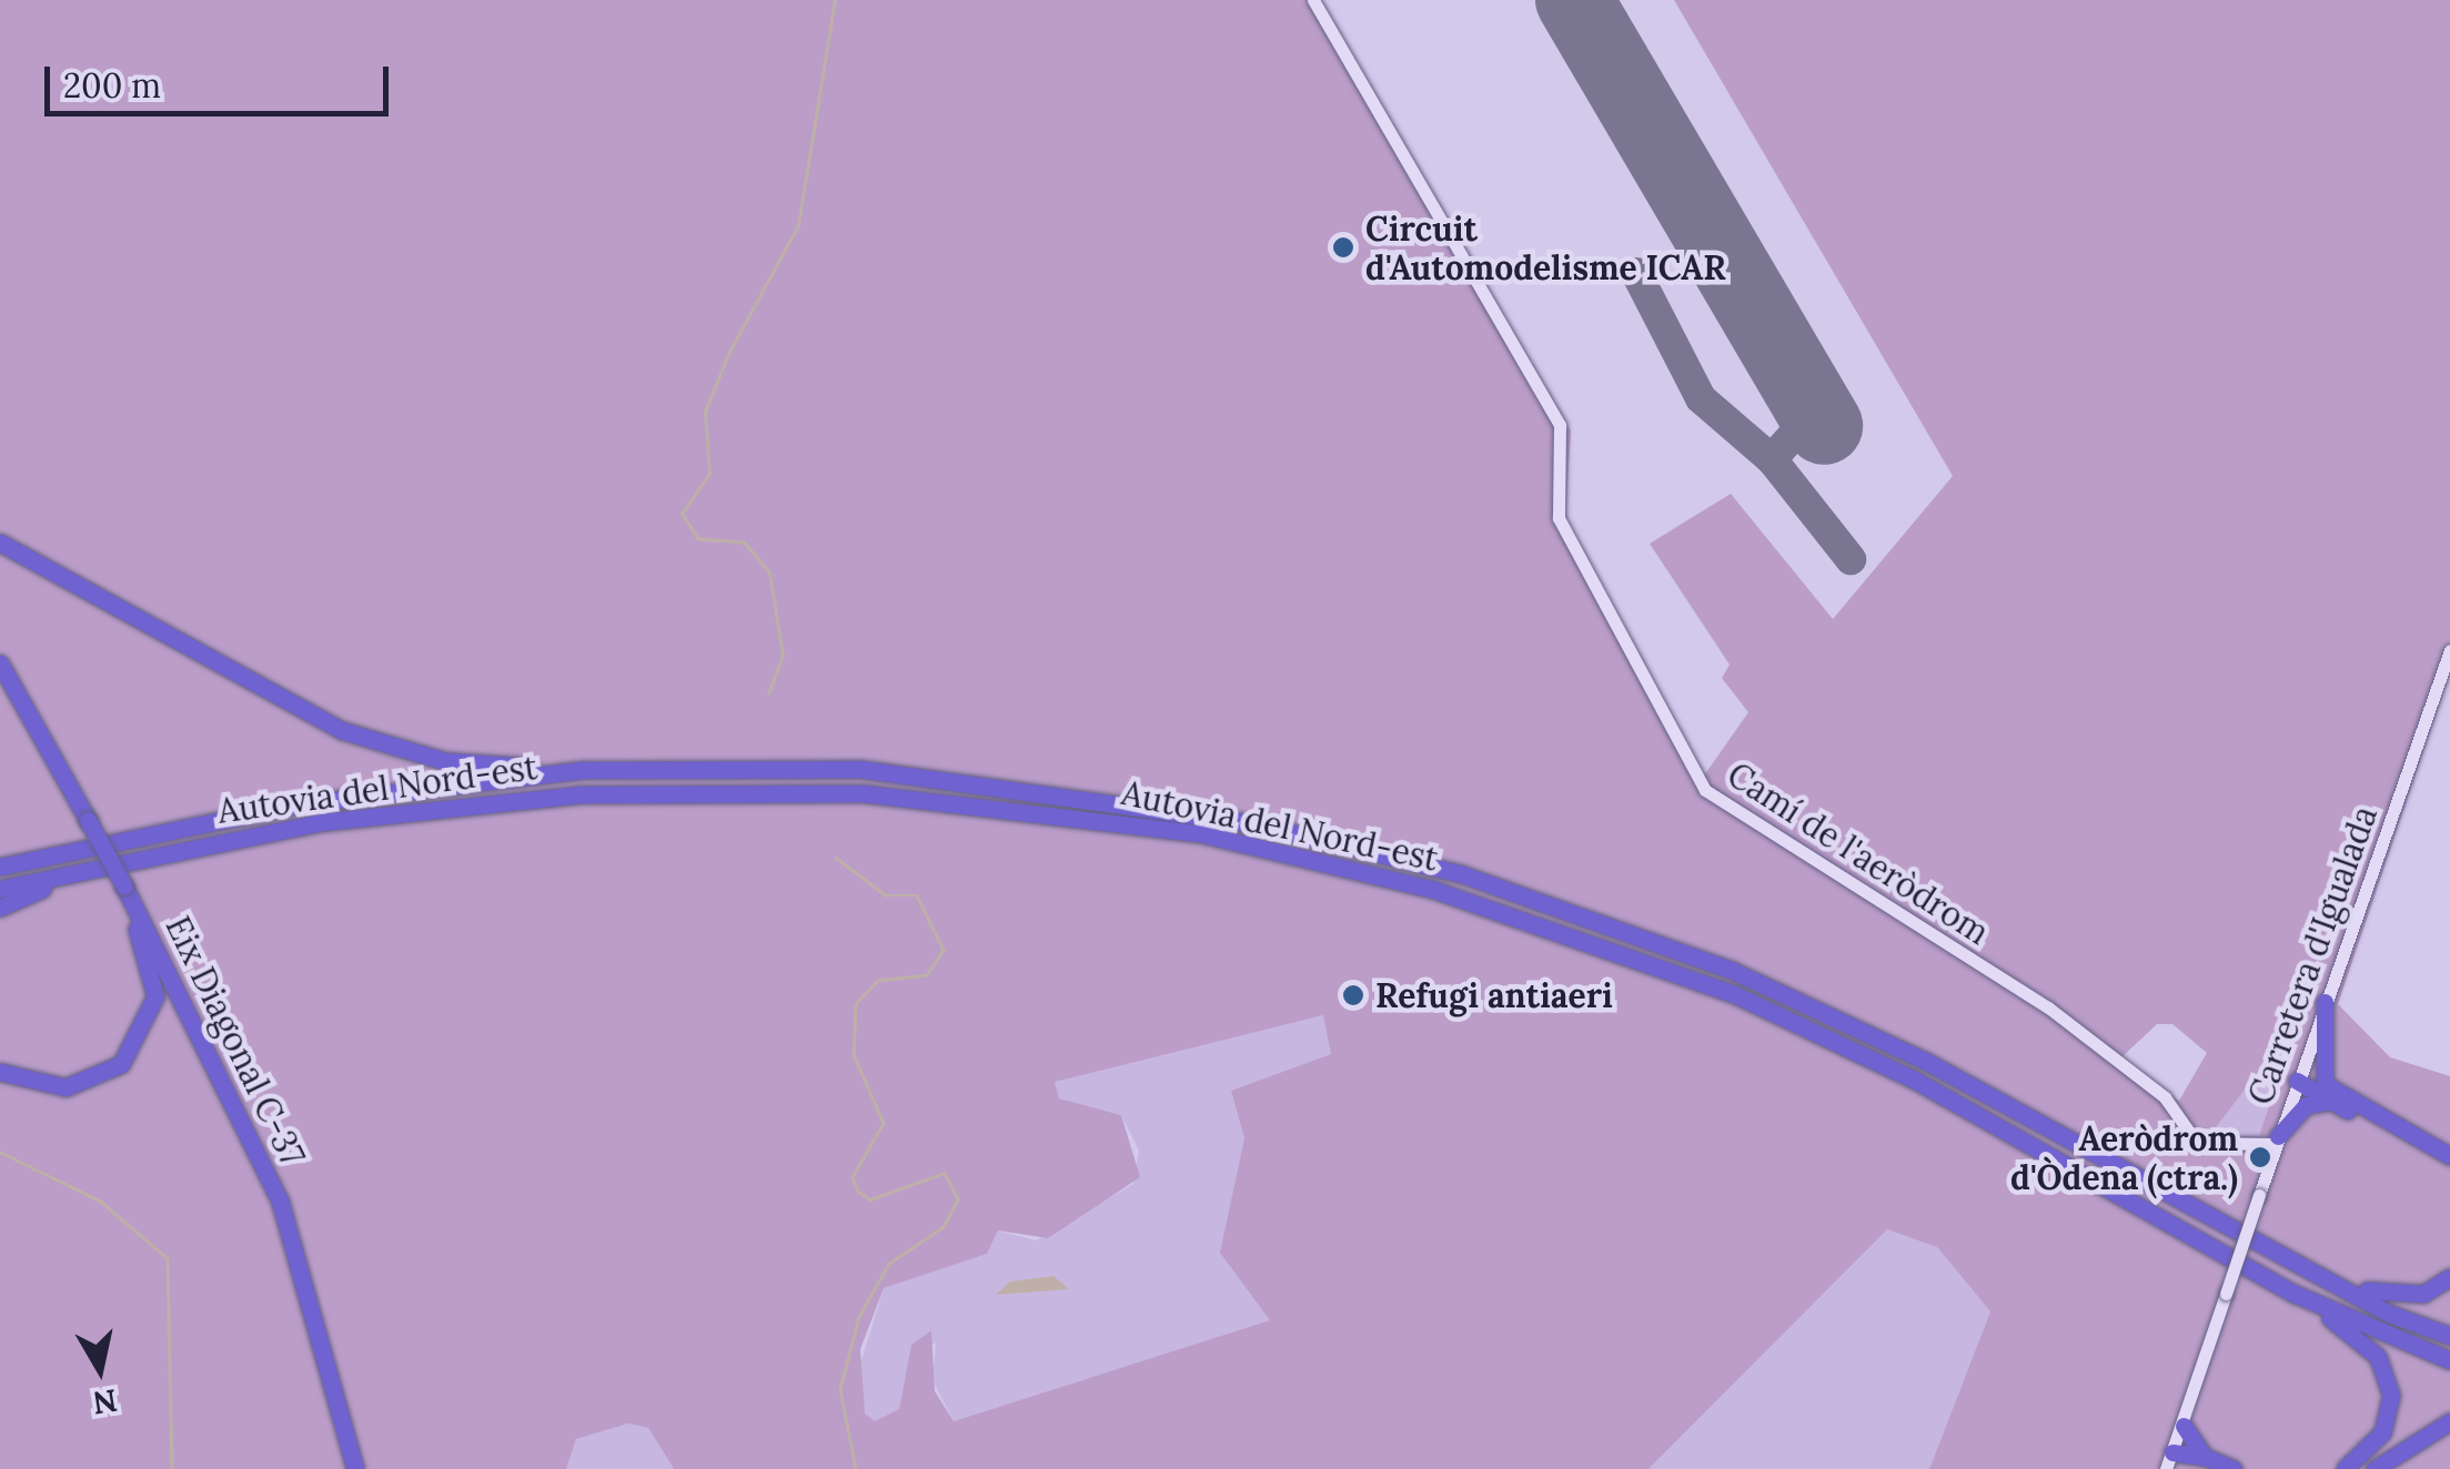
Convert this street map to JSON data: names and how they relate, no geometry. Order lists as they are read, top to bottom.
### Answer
{
  "streets": {
    "highway": ["Autovia del Nord-est", "Eix Diagonal C-37"],
    "street": ["Camí de l'aeròdrom", "Carretera d'Igualada"]
  },
  "crossings": [
    ["Camí de l'aeròdrom", "Carretera d'Igualada"]
  ],
  "places": ["Circuit d'Automodelisme ICAR", "Refugi antiaeri", "Aeròdrom d'Òdena (ctra.)"],
  "scale_bar": "200 m",
  "north": "bottom"
}
